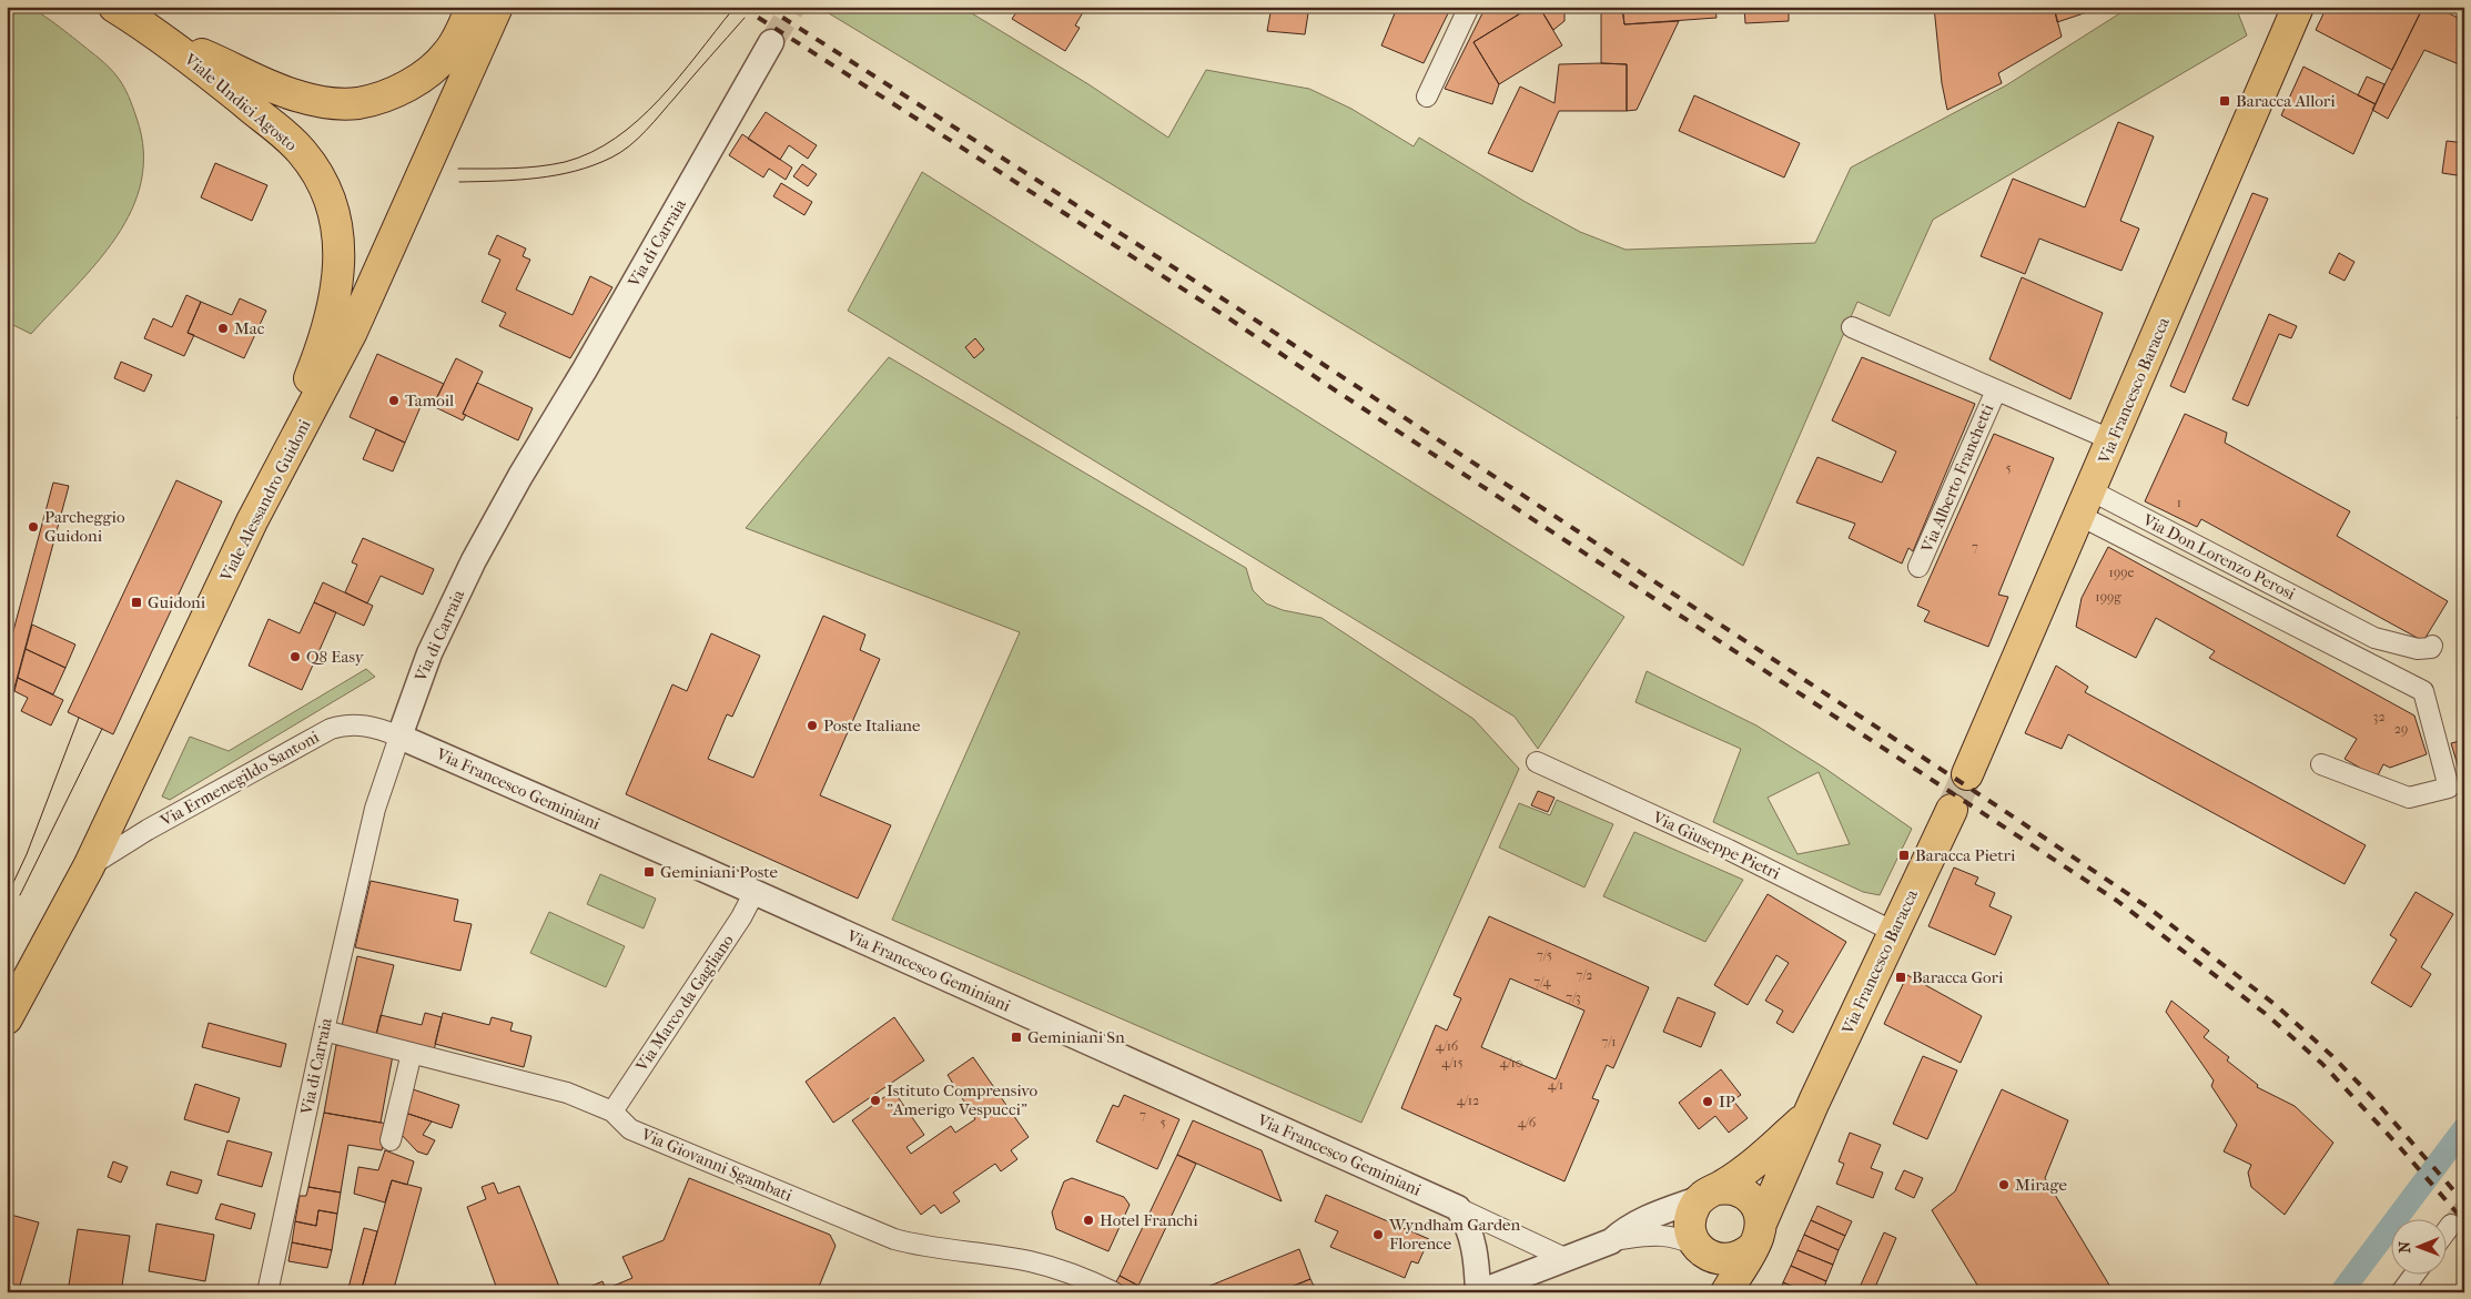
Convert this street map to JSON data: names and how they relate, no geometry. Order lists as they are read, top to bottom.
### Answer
{
  "streets": {
    "main road": ["Viale Undici Agosto", "Via Francesco Baracca", "Viale Alessandro Guidoni"],
    "street": [
      "Via di Carraia",
      "Via Alberto Franchetti",
      "Via Don Lorenzo Perosi",
      "Via Ermenegildo Santoni",
      "Via Francesco Geminiani",
      "Via Giuseppe Pietri",
      "Via Marco da Gagliano",
      "Via Giovanni Sgambati"
    ]
  },
  "crossings": [
    ["Viale Undici Agosto", "Viale Alessandro Guidoni"],
    ["Via di Carraia", "Via Ermenegildo Santoni"],
    ["Via di Carraia", "Via Francesco Geminiani"],
    ["Via di Carraia", "Via Giovanni Sgambati"],
    ["Via Francesco Baracca", "Via Alberto Franchetti"],
    ["Via Francesco Baracca", "Via Don Lorenzo Perosi"],
    ["Via Francesco Baracca", "Via Giuseppe Pietri"],
    ["Viale Alessandro Guidoni", "Via Ermenegildo Santoni"],
    ["Via Ermenegildo Santoni", "Via Francesco Geminiani"],
    ["Via Francesco Geminiani", "Via Marco da Gagliano"],
    ["Via Marco da Gagliano", "Via Giovanni Sgambati"]
  ],
  "places": {
    "transit": [
      "Baracca Allori",
      "Guidoni",
      "Baracca Pietri",
      "Geminiani Poste",
      "Baracca Gori",
      "Geminiani Sn"
    ],
    "other": [
      "Mac",
      "Tamoil",
      "Parcheggio Guidoni",
      "Q8 Easy",
      "Poste Italiane",
      "Istituto Comprensivo \"Amerigo Vespucci\"",
      "IP",
      "Mirage",
      "Hotel Franchi",
      "Wyndham Garden Florence"
    ]
  },
  "house_numbers": [
    "5",
    "1",
    "7",
    "199e",
    "199g",
    "32",
    "29",
    "7/5",
    "7/2",
    "7/4",
    "7/3",
    "7/1",
    "4/16",
    "4/15",
    "4/10",
    "4/1",
    "4/12",
    "7",
    "5",
    "4/6"
  ],
  "north": "left"
}
